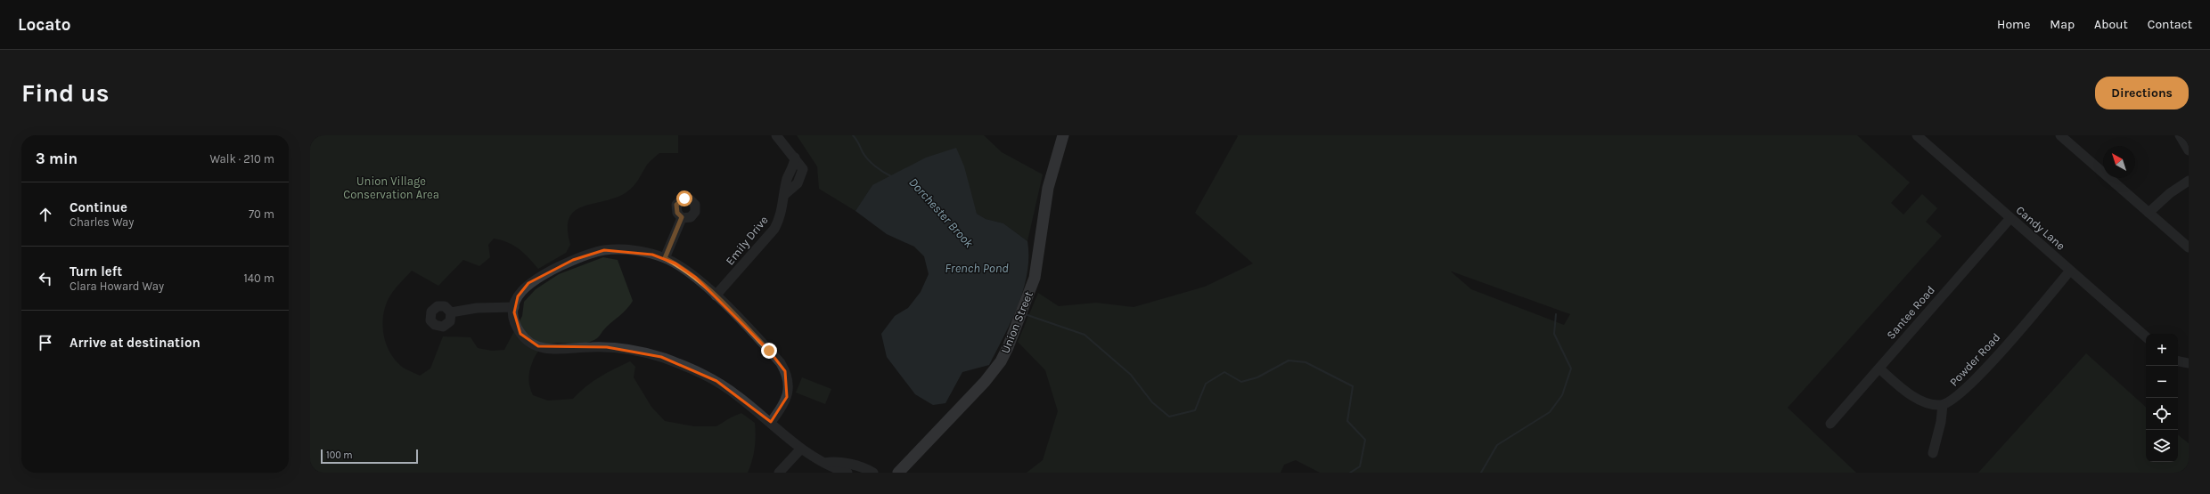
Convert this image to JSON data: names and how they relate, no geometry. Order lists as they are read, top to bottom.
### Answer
{
  "streets": {
    "main road": ["Union Street"],
    "street": [
      "Candy Lane",
      "Emily Drive",
      "Santee Road",
      "Powder Road"
    ]
  },
  "crossings": [
    ["Candy Lane", "Santee Road"],
    ["Candy Lane", "Powder Road"]
  ],
  "water": ["Dorchester Brook", "French Pond"],
  "parks": ["Union Village Conservation Area"],
  "scale_bar": "100 m",
  "north": "top left",
  "page": {
    "header": "Locato",
    "nav": [
      "Home",
      "Map",
      "About",
      "Contact"
    ],
    "buttons": "Directions",
    "title": "Find us",
    "heading": ["3 min", "Walk · 210 m"],
    "list": [
      ["Continue", "Charles Way", "70 m"],
      ["Turn left", "Clara Howard Way", "140 m"],
      "Arrive at destination"
    ],
    "map_buttons": ["+", "−"],
    "scale": "100 m"
  }
}
